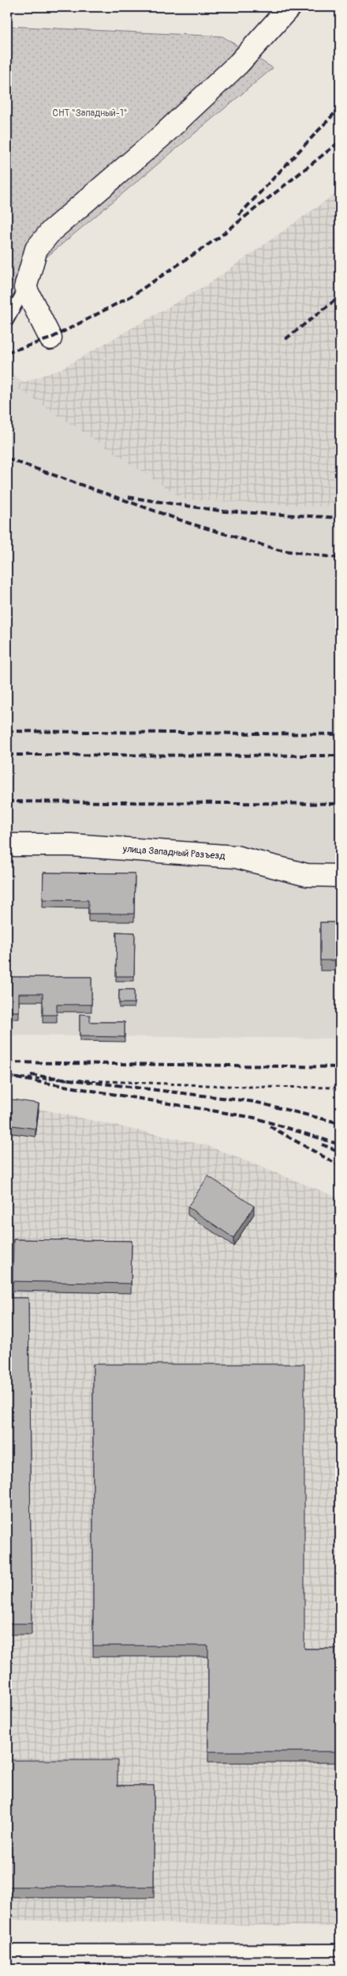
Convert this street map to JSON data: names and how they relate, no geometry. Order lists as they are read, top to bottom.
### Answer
{
  "streets": {
    "street": ["улица Западный Разъезд"]
  },
  "parks": ["СНТ \"Западный-1\""]
}
